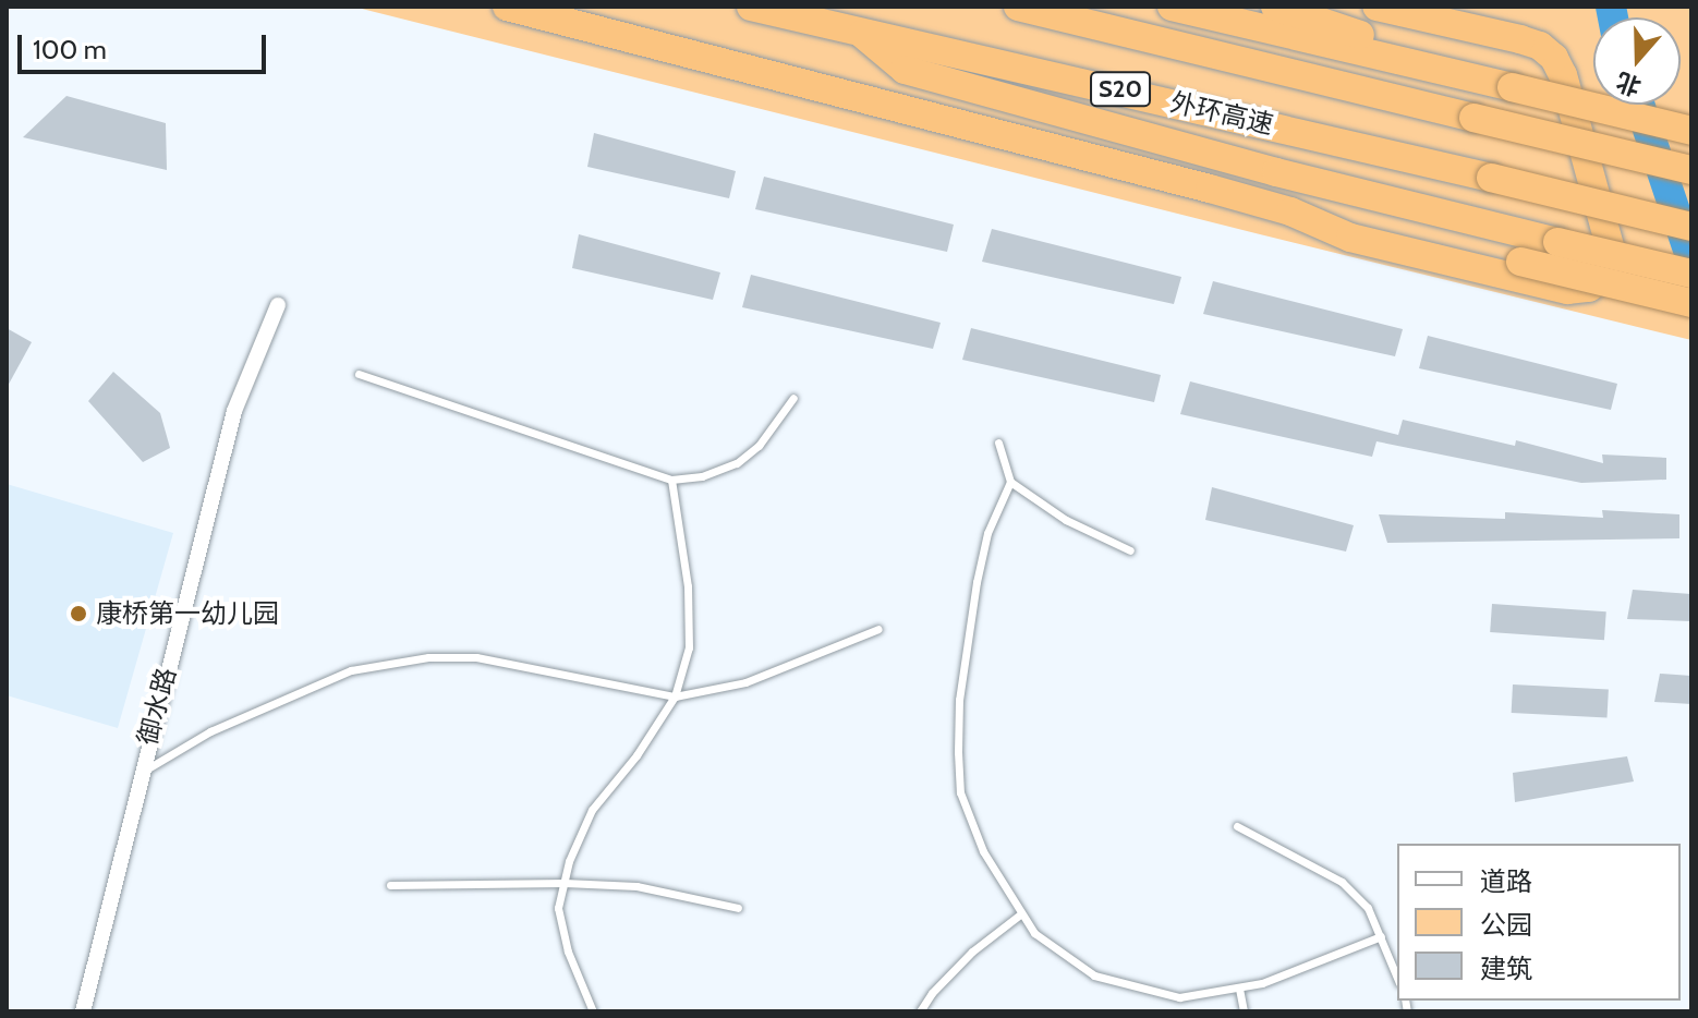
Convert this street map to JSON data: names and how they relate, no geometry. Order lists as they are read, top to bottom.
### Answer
{
  "streets": {
    "highway": ["S20", "外环高速"],
    "street": ["御水路"]
  },
  "places": ["康桥第一幼儿园"],
  "legend": ["道路", "公园", "建筑"],
  "scale_bar": "100 m",
  "north": "bottom"
}
